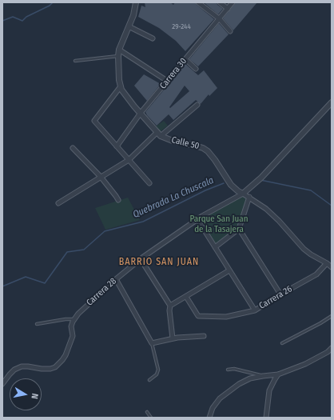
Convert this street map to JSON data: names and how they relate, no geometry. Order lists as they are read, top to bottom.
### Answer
{
  "streets": {
    "street": [
      "Carrera 30",
      "Calle 50",
      "Carrera 28",
      "Carrera 26"
    ]
  },
  "crossings": [
    ["Carrera 30", "Calle 50"],
    ["Calle 50", "Carrera 28"],
    ["Calle 50", "Carrera 26"]
  ],
  "districts": ["BARRIO SAN JUAN"],
  "water": ["Quebrada La Chuscala"],
  "parks": ["Parque San Juan de la Tasajera"],
  "house_numbers": ["29-244"],
  "north": "right"
}
